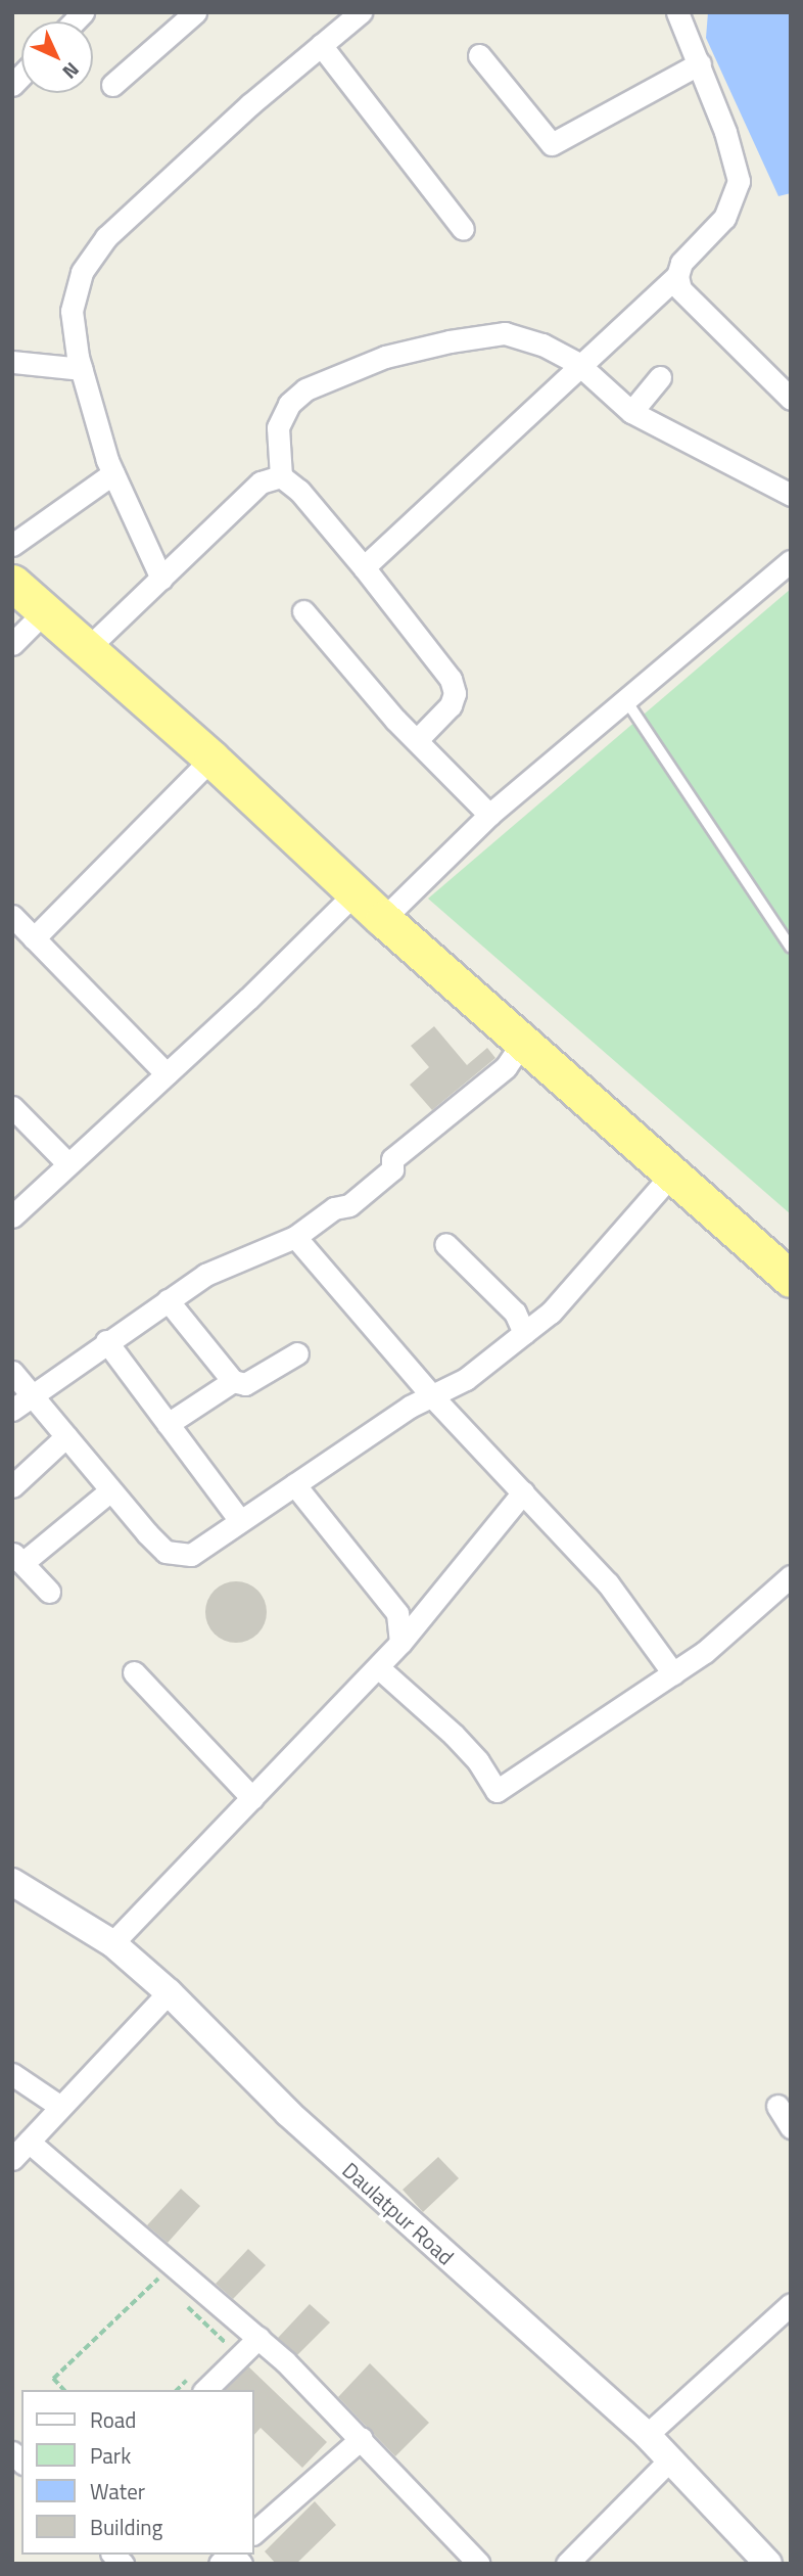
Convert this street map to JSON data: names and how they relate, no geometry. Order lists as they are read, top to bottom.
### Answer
{
  "streets": {
    "street": ["Daulatpur Road"]
  },
  "legend": [
    "Road",
    "Park",
    "Water",
    "Building"
  ],
  "north": "bottom right"
}
